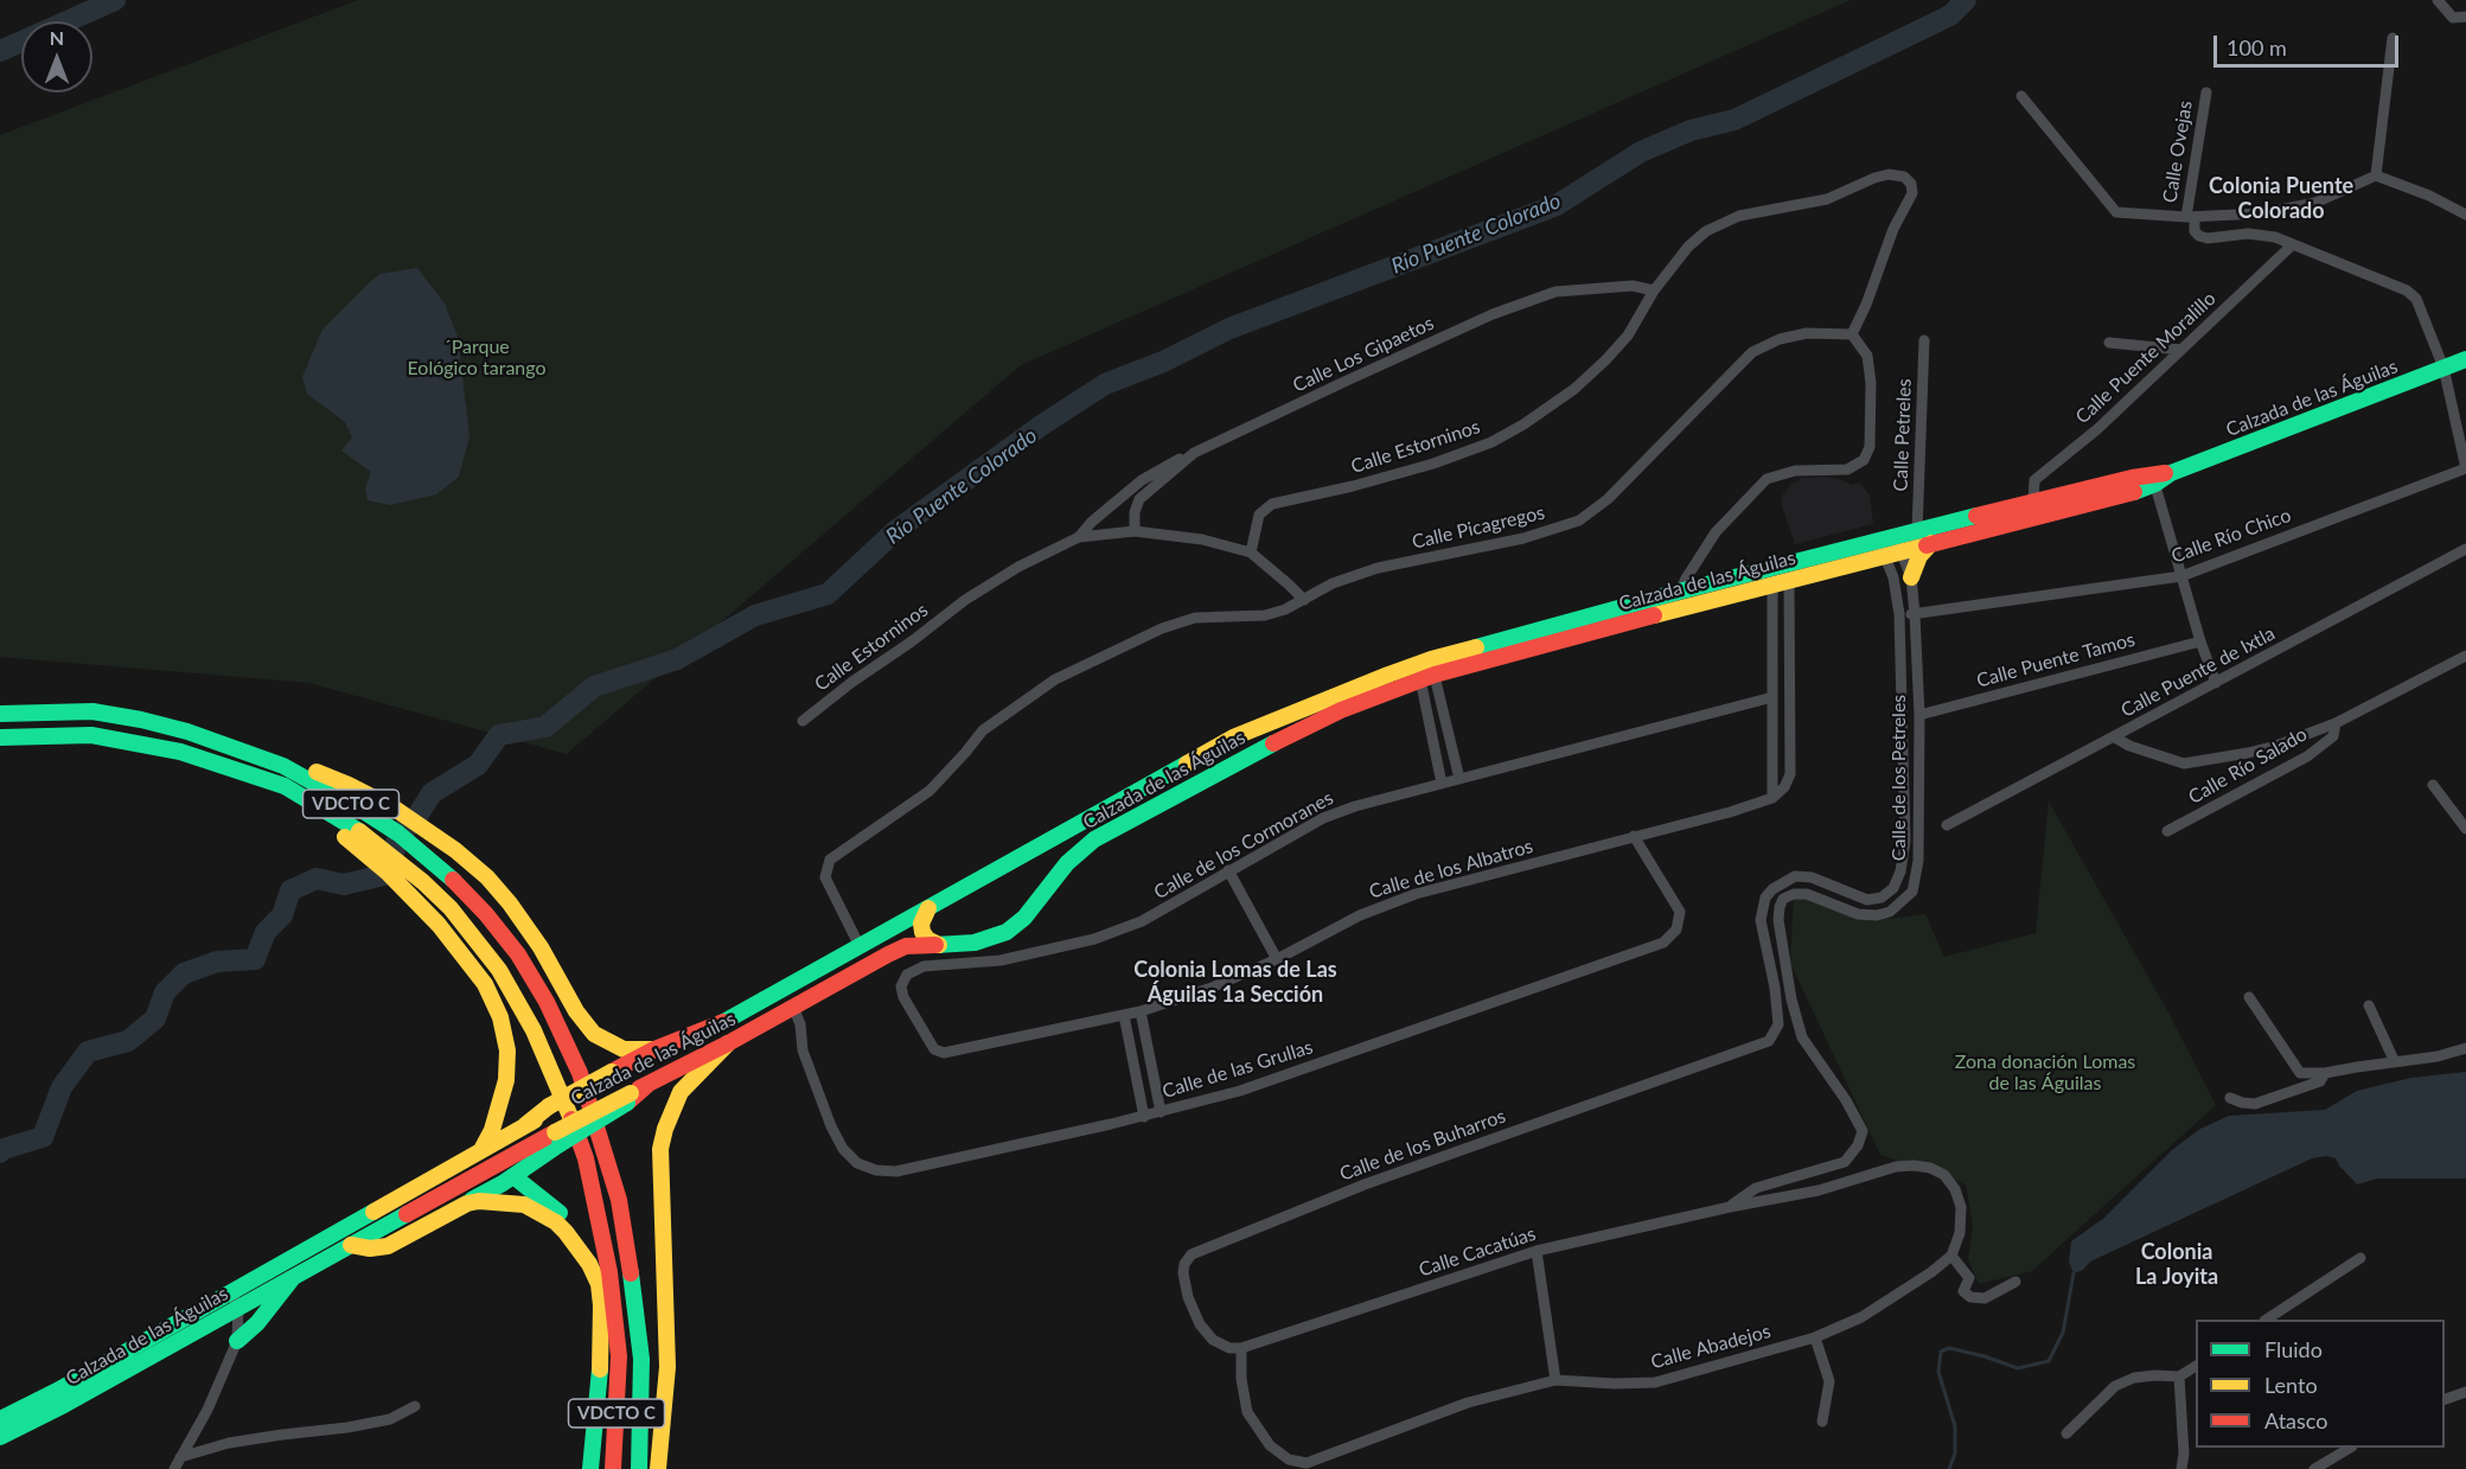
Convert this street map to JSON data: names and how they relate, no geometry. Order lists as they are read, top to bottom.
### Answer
{
  "streets": {
    "main road": ["Calzada de las Águilas", "VDCTO C"],
    "street": [
      "Calle Ovejas",
      "Calle Los Gipaetos",
      "Calle Puente Moralillo",
      "Calle Petreles",
      "Calle Estorninos",
      "Calle Picagregos",
      "Calle Río Chico",
      "Calle Puente Tamos",
      "Calle Puente de Ixtla",
      "Calle Río Salado",
      "Calle de los Petreles",
      "Calle de los Cormoranes",
      "Calle de los Albatros",
      "Calle de las Grullas",
      "Calle de los Buharros",
      "Calle Cacatúas",
      "Calle Abadejos"
    ]
  },
  "crossings": [
    ["Calle Los Gipaetos", "Calle Estorninos"],
    ["Calle Puente Moralillo", "Calzada de las Águilas"],
    ["Calzada de las Águilas", "Calle Petreles"],
    ["Calzada de las Águilas", "Calle Picagregos"],
    ["Calzada de las Águilas", "Calle de los Petreles"],
    ["Calzada de las Águilas", "Calle de las Grullas"],
    ["Calle Estorninos", "Calle Picagregos"],
    ["Calle Río Chico", "Calle de los Petreles"],
    ["Calle Puente Tamos", "Calle de los Petreles"],
    ["Calle de los Petreles", "Calle de los Buharros"],
    ["Calle de los Petreles", "Calle Cacatúas"],
    ["Calle de los Cormoranes", "Calle de los Albatros"],
    ["Calle de los Albatros", "Calle de las Grullas"],
    ["Calle de los Buharros", "Calle Cacatúas"],
    ["Calle de los Buharros", "Calle Abadejos"],
    ["Calle Cacatúas", "Calle Abadejos"]
  ],
  "districts": ["Colonia Puente Colorado", "Colonia Lomas de Las Águilas 1a Sección", "Colonia La Joyita"],
  "water": ["Río Puente Colorado"],
  "parks": ["´Parque Eológico tarango", "Zona donación Lomas de las Águilas"],
  "legend": ["Fluido", "Lento", "Atasco"],
  "scale_bar": "100 m",
  "north": "top"
}
